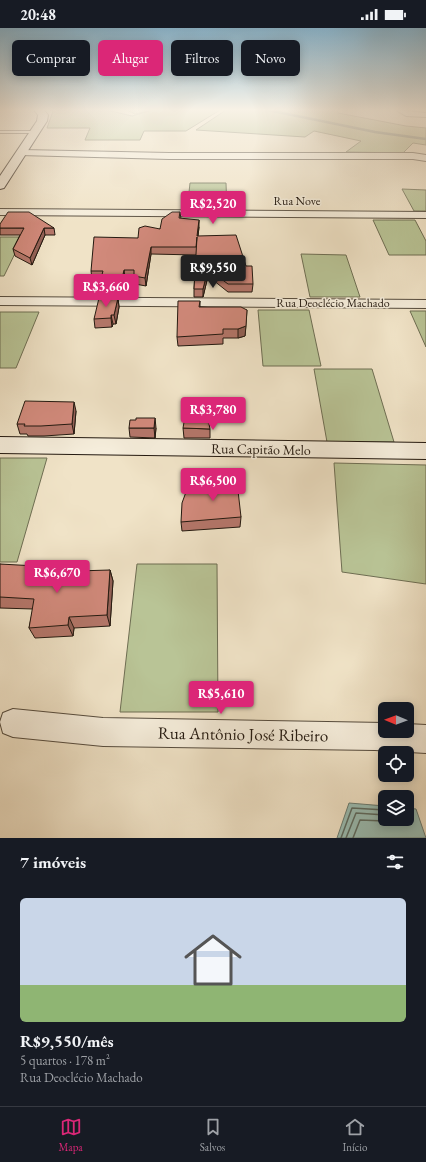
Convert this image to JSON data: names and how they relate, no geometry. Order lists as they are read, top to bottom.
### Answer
{
  "streets": {
    "main road": ["Rua Capitão Melo"],
    "street": ["Rua Nove", "Rua Deoclécio Machado", "Rua Antônio José Ribeiro"]
  },
  "north": "left",
  "page": {
    "status": "20:48",
    "chip": [
      "Comprar",
      "Alugar",
      "Filtros",
      "Novo"
    ],
    "price": [
      "R$2,520",
      "R$9,550",
      "R$3,660",
      "R$3,780",
      "R$6,500",
      "R$6,670",
      "R$5,610"
    ],
    "heading": "7 imóveis",
    "list": [
      {
        "name": "R$9,550/mês",
        "note": "5 quartos · 178 m² · Rua Deoclécio Machado"
      }
    ],
    "tabs": ["Mapa", "Salvos", "Início"]
  }
}
